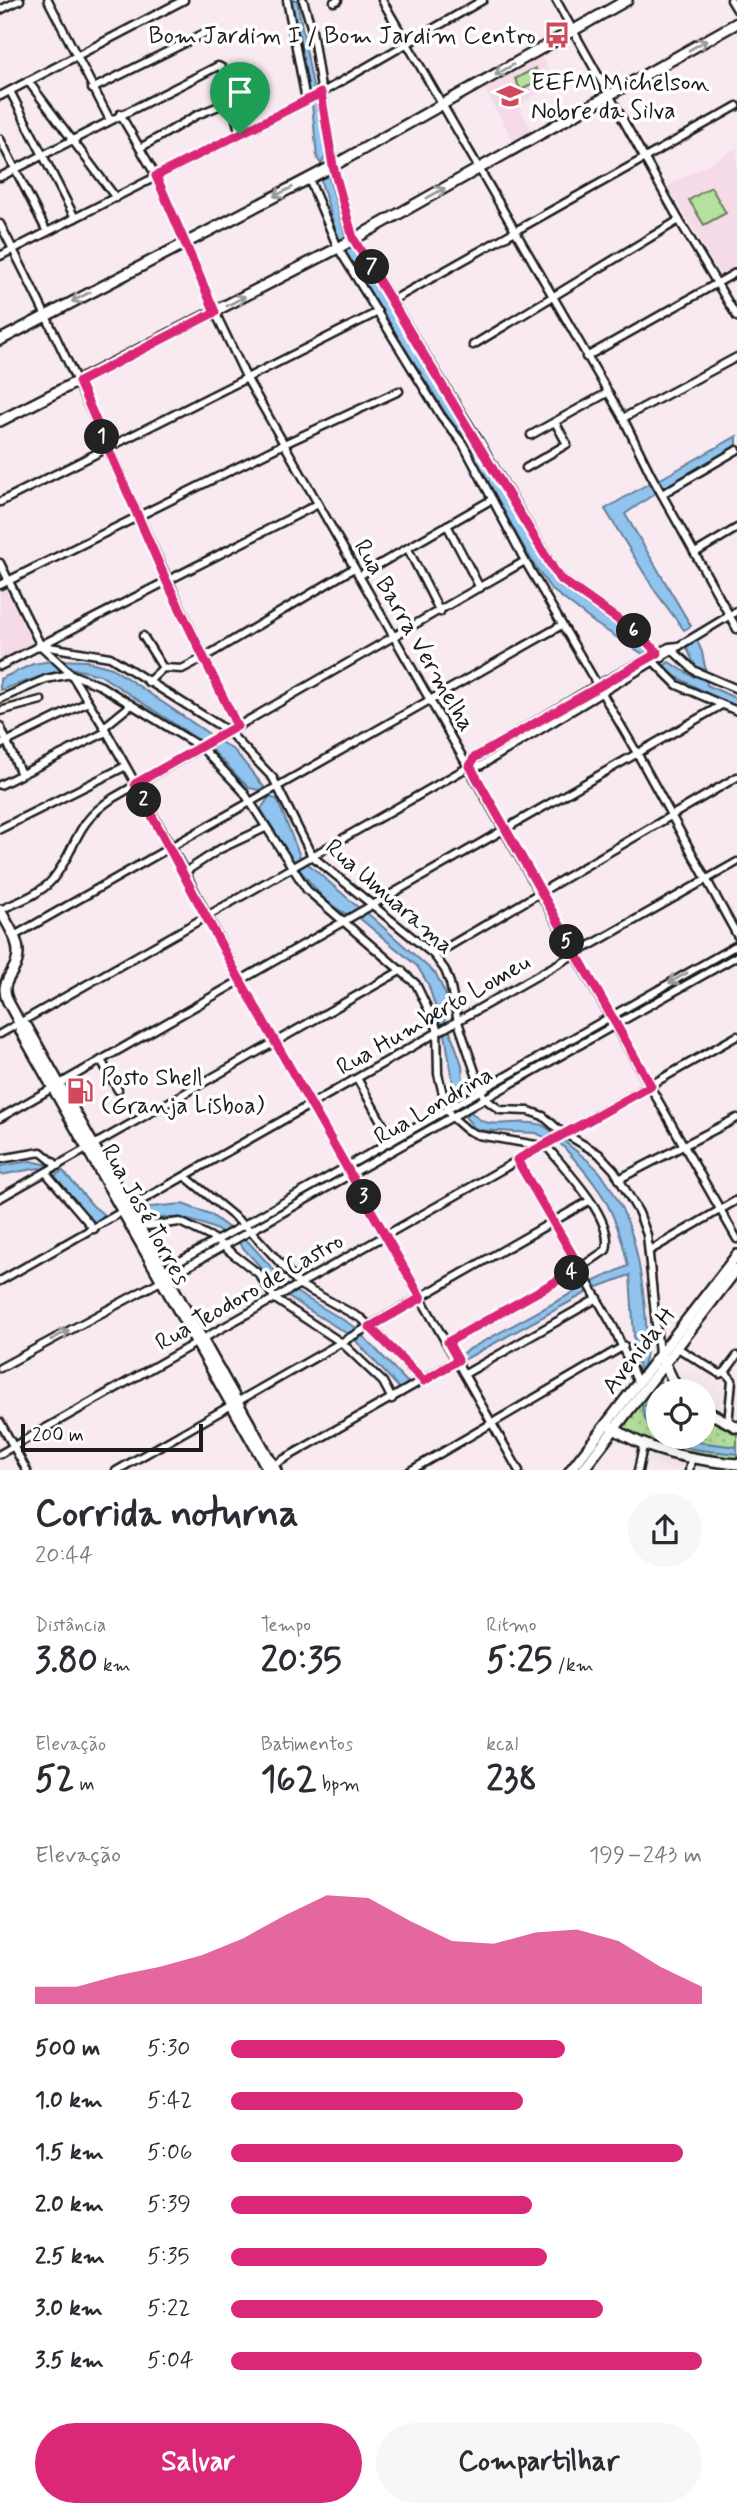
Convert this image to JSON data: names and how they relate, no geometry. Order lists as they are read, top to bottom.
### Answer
{
  "streets": {
    "street": [
      "Rua Barra Vermelha",
      "Rua Umuarama",
      "Rua Humberto Lomeu",
      "Rua Londrina",
      "Rua José Torres",
      "Rua Teodoro de Castro",
      "Avenida H"
    ]
  },
  "crossings": [
    ["Rua Barra Vermelha", "Rua Humberto Lomeu"],
    ["Rua Barra Vermelha", "Rua Londrina"],
    ["Rua Barra Vermelha", "Rua Teodoro de Castro"],
    ["Rua Umuarama", "Rua Humberto Lomeu"],
    ["Rua Umuarama", "Rua Londrina"],
    ["Rua Umuarama", "Rua Teodoro de Castro"],
    ["Rua Humberto Lomeu", "Rua José Torres"],
    ["Rua Londrina", "Rua José Torres"],
    ["Rua José Torres", "Rua Teodoro de Castro"]
  ],
  "places": {
    "bus stop": ["Bom Jardim I / Bom Jardim Centro"],
    "school or university": ["EEFM Michelson Nobre da Silva"],
    "fuel station": ["Posto Shell (Granja Lisboa)"]
  },
  "scale_bar": "200 m",
  "page": {
    "pins": [
      "7",
      "1",
      "6",
      "2",
      "5",
      "3",
      "4"
    ],
    "scale": "200 m",
    "heading": ["Corrida noturna", "20:44"],
    "stats": [
      ["Distância", "3.80 km"],
      ["Tempo", "20:35"],
      ["Ritmo", "5:25 /km"],
      ["Elevação", "52 m"],
      ["Batimentos", "162 bpm"],
      ["kcal", "238"]
    ],
    "chart": ["Elevação", "199–243 m"],
    "list": [
      {
        "name": "500 m",
        "note": "5:30"
      },
      {
        "name": "1.0 km",
        "note": "5:42"
      },
      {
        "name": "1.5 km",
        "note": "5:06"
      },
      {
        "name": "2.0 km",
        "note": "5:39"
      },
      {
        "name": "2.5 km",
        "note": "5:35"
      },
      {
        "name": "3.0 km",
        "note": "5:22"
      },
      {
        "name": "3.5 km",
        "note": "5:04"
      }
    ],
    "buttons": ["Salvar", "Compartilhar"]
  }
}
